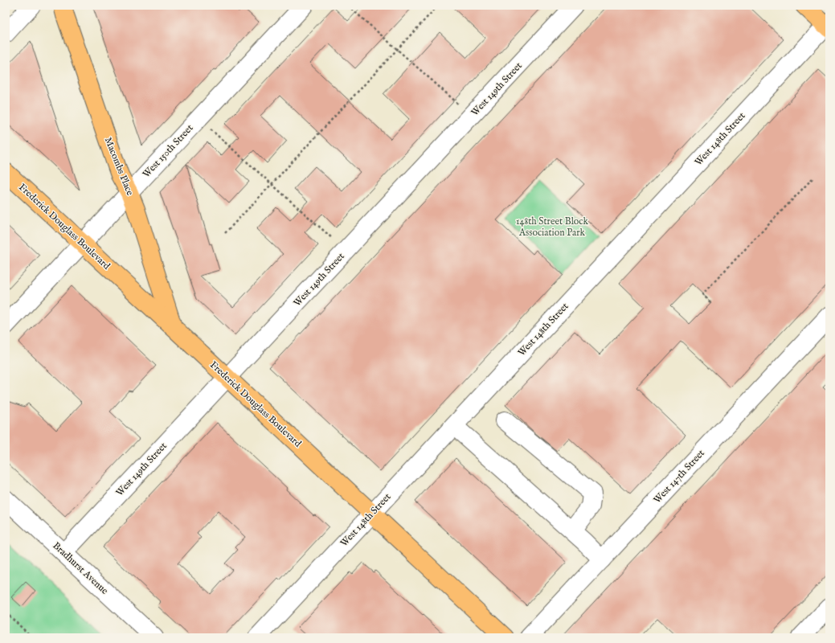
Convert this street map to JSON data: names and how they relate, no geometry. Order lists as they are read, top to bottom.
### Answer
{
  "streets": {
    "main road": ["Macombs Place", "Frederick Douglass Boulevard"],
    "street": [
      "West 149th Street",
      "West 148th Street",
      "West 150th Street",
      "West 147th Street",
      "Bradhurst Avenue"
    ]
  },
  "crossings": [
    ["West 149th Street", "Frederick Douglass Boulevard"],
    ["West 149th Street", "Bradhurst Avenue"],
    ["West 148th Street", "Frederick Douglass Boulevard"],
    ["West 150th Street", "Macombs Place"],
    ["West 150th Street", "Frederick Douglass Boulevard"],
    ["Macombs Place", "Frederick Douglass Boulevard"]
  ],
  "parks": ["148th Street Block Association Park"]
}
